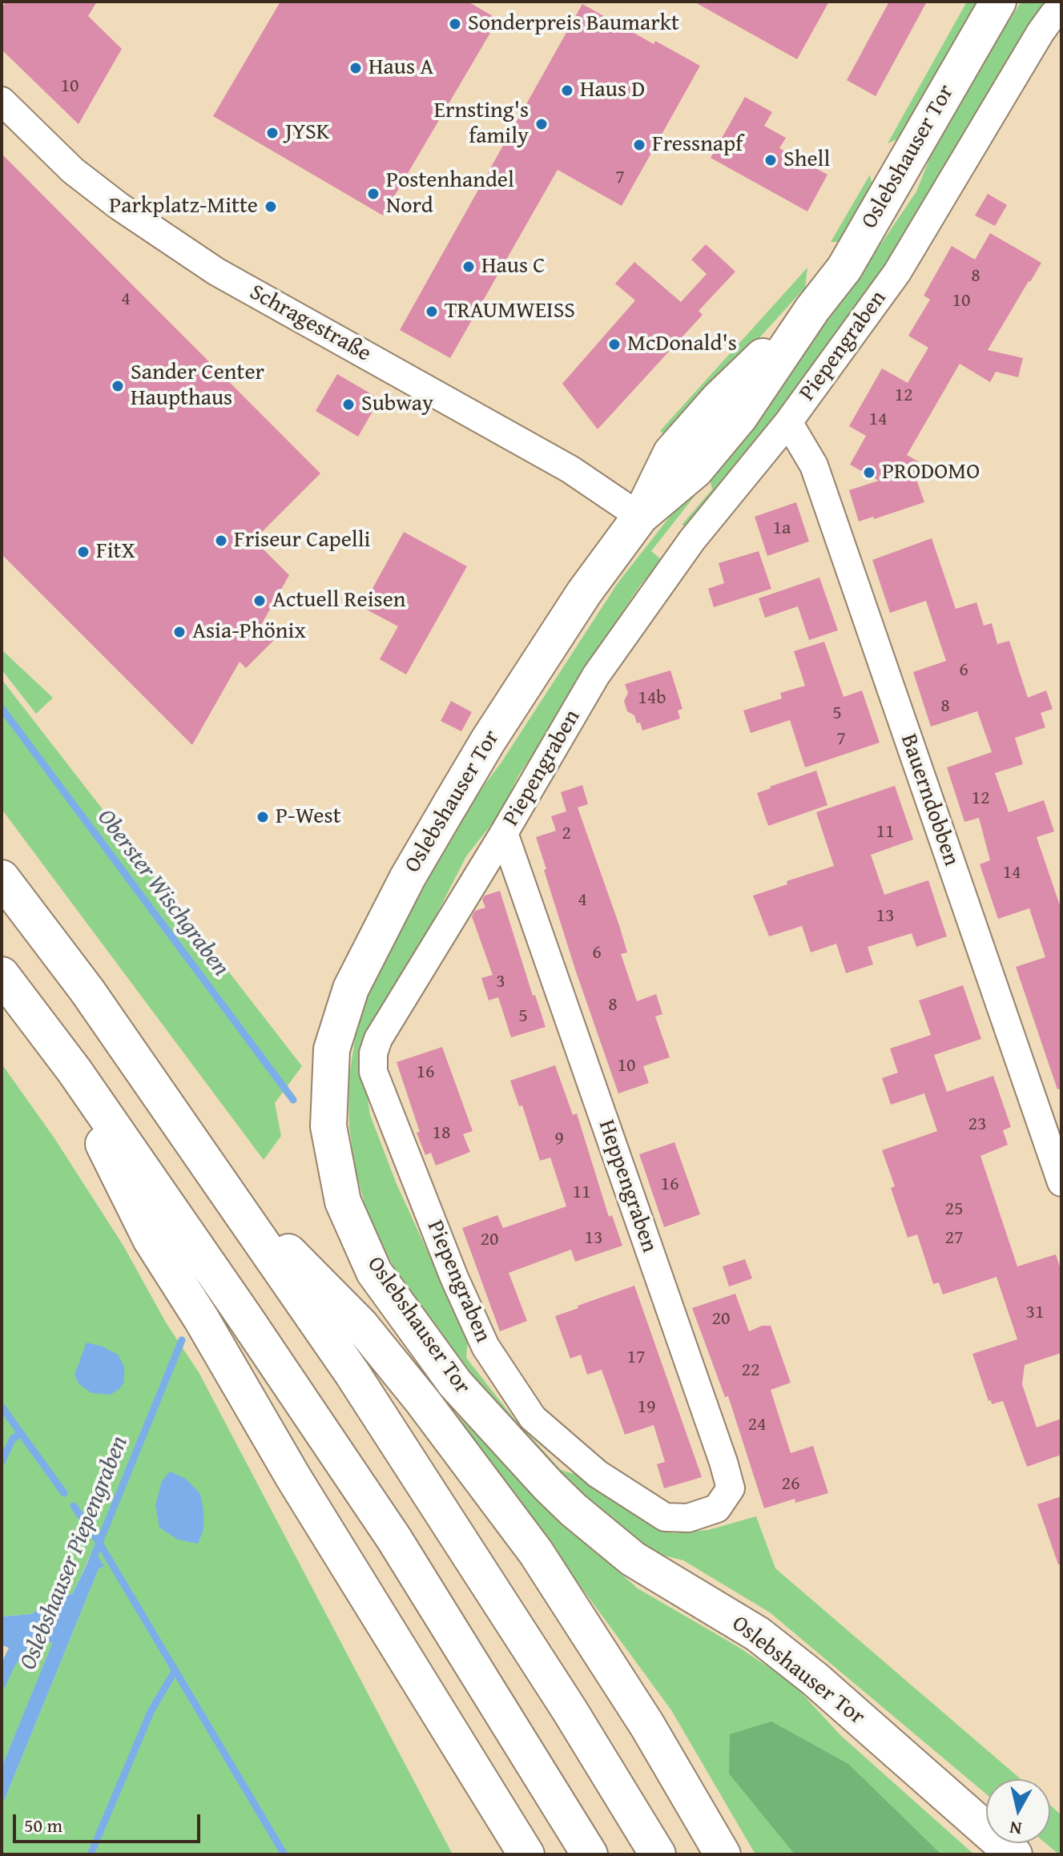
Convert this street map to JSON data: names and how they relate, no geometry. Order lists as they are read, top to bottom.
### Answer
{
  "streets": {
    "main road": ["Oslebshauser Tor"],
    "street": [
      "Schragestraße",
      "Piepengraben",
      "Bauerndobben",
      "Heppengraben"
    ]
  },
  "crossings": [
    ["Oslebshauser Tor", "Schragestraße"],
    ["Piepengraben", "Bauerndobben"],
    ["Piepengraben", "Heppengraben"]
  ],
  "water": ["Oberster Wischgraben", "Oslebshauser Piepengraben"],
  "places": [
    "Sonderpreis Baumarkt",
    "Haus A",
    "Haus D",
    "Ernsting's family",
    "JYSK",
    "Fressnapf",
    "Shell",
    "Postenhandel Nord",
    "Parkplatz-Mitte",
    "Haus C",
    "TRAUMWEISS",
    "McDonald's",
    "Sander Center Haupthaus",
    "Subway",
    "PRODOMO",
    "Friseur Capelli",
    "FitX",
    "Actuell Reisen",
    "Asia-Phönix",
    "P-West"
  ],
  "house_numbers": [
    "10",
    "7",
    "8",
    "4",
    "10",
    "12",
    "14",
    "1a",
    "6",
    "14b",
    "8",
    "5",
    "7",
    "12",
    "11",
    "2",
    "14",
    "4",
    "13",
    "6",
    "3",
    "8",
    "5",
    "10",
    "16",
    "23",
    "18",
    "9",
    "16",
    "11",
    "25",
    "13",
    "27",
    "20",
    "31",
    "20",
    "17",
    "22",
    "19",
    "24",
    "26"
  ],
  "scale_bar": "50 m",
  "north": "bottom"
}
